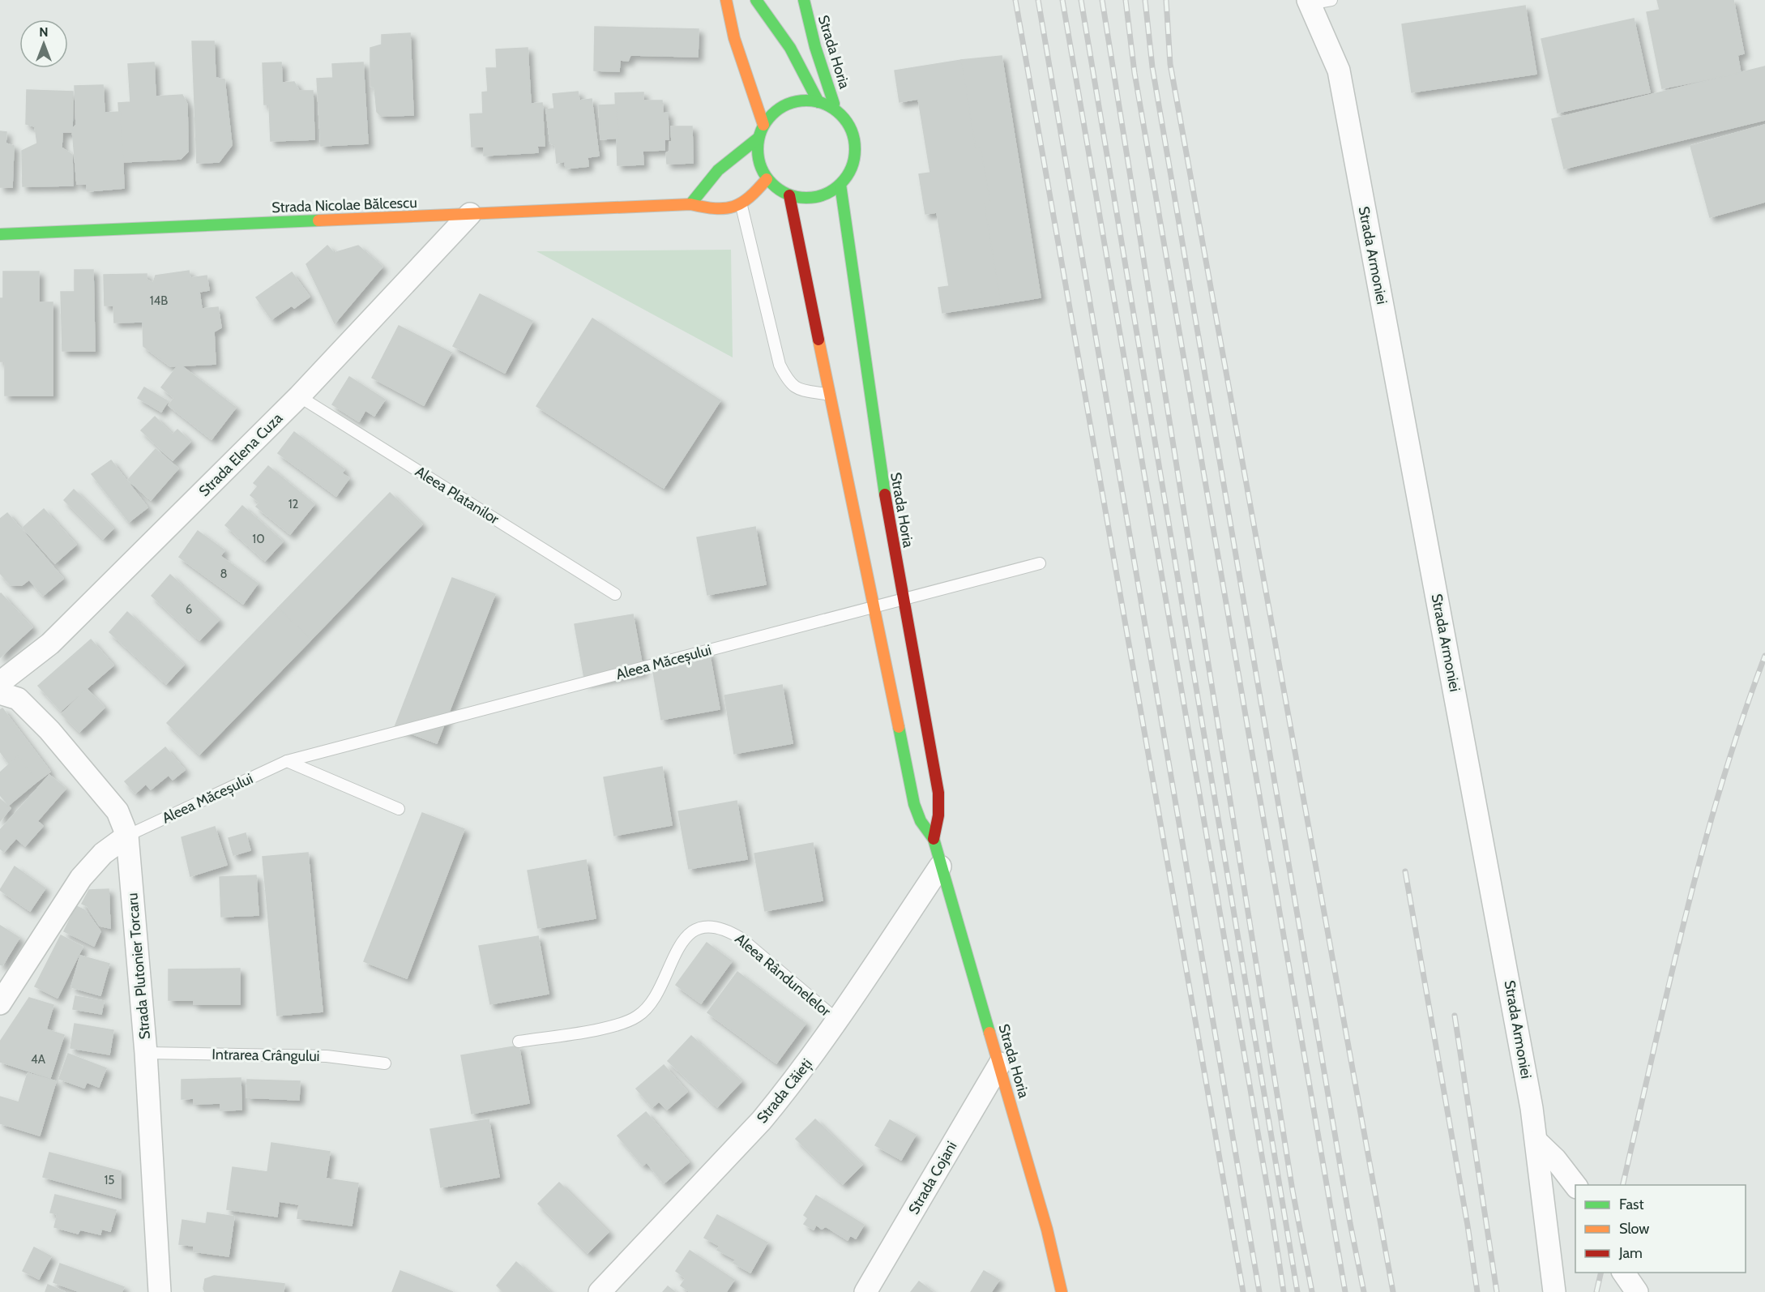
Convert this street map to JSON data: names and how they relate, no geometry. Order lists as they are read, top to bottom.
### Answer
{
  "streets": {
    "street": [
      "Strada Horia",
      "Strada Nicolae Bălcescu",
      "Strada Armoniei",
      "Strada Elena Cuza",
      "Strada Plutonier Torcaru",
      "Strada Căieți",
      "Strada Cojani"
    ],
    "lane": [
      "Aleea Platanilor",
      "Aleea Măceșului",
      "Aleea Rândunelelor",
      "Intrarea Crângului"
    ]
  },
  "crossings": [
    ["Strada Horia", "Strada Căieți"],
    ["Strada Horia", "Strada Cojani"],
    ["Strada Nicolae Bălcescu", "Strada Elena Cuza"],
    ["Strada Elena Cuza", "Aleea Platanilor"],
    ["Aleea Măceșului", "Strada Plutonier Torcaru"],
    ["Strada Plutonier Torcaru", "Intrarea Crângului"],
    ["Aleea Rândunelelor", "Strada Căieți"]
  ],
  "house_numbers": [
    "14B",
    "12",
    "10",
    "8",
    "6",
    "4A",
    "15"
  ],
  "legend": ["Fast", "Slow", "Jam"],
  "north": "top"
}
